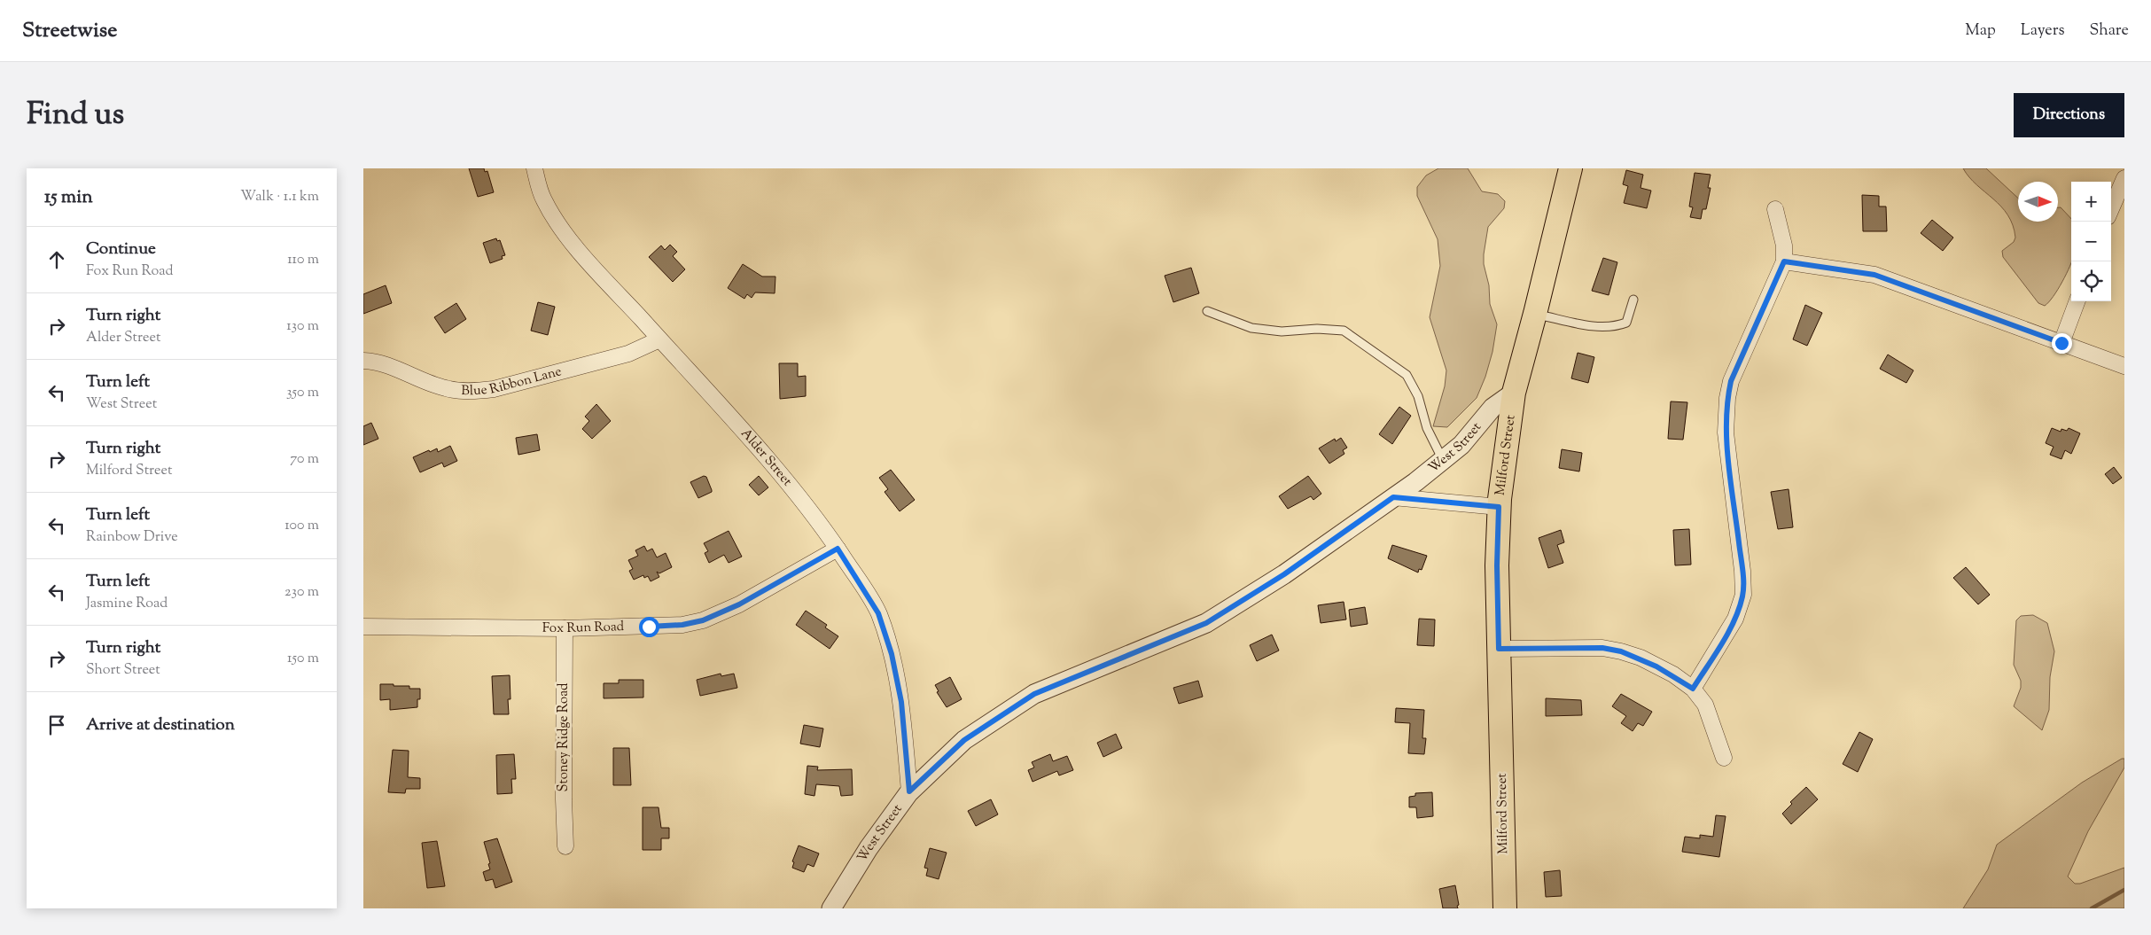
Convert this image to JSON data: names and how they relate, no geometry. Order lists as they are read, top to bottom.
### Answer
{
  "streets": {
    "main road": ["Milford Street"],
    "street": [
      "Blue Ribbon Lane",
      "West Street",
      "Alder Street",
      "Fox Run Road",
      "Stoney Ridge Road"
    ]
  },
  "crossings": [
    ["Blue Ribbon Lane", "Alder Street"],
    ["West Street", "Milford Street"],
    ["West Street", "Alder Street"],
    ["Alder Street", "Fox Run Road"],
    ["Fox Run Road", "Stoney Ridge Road"]
  ],
  "north": "right",
  "page": {
    "header": "Streetwise",
    "nav": ["Map", "Layers", "Share"],
    "title": "Find us",
    "buttons": "Directions",
    "heading": ["15 min", "Walk · 1.1 km"],
    "map_buttons": ["+", "−"],
    "list": [
      ["Continue", "Fox Run Road", "110 m"],
      ["Turn right", "Alder Street", "130 m"],
      ["Turn left", "West Street", "350 m"],
      ["Turn right", "Milford Street", "70 m"],
      ["Turn left", "Rainbow Drive", "100 m"],
      ["Turn left", "Jasmine Road", "230 m"],
      ["Turn right", "Short Street", "150 m"],
      "Arrive at destination"
    ]
  }
}
